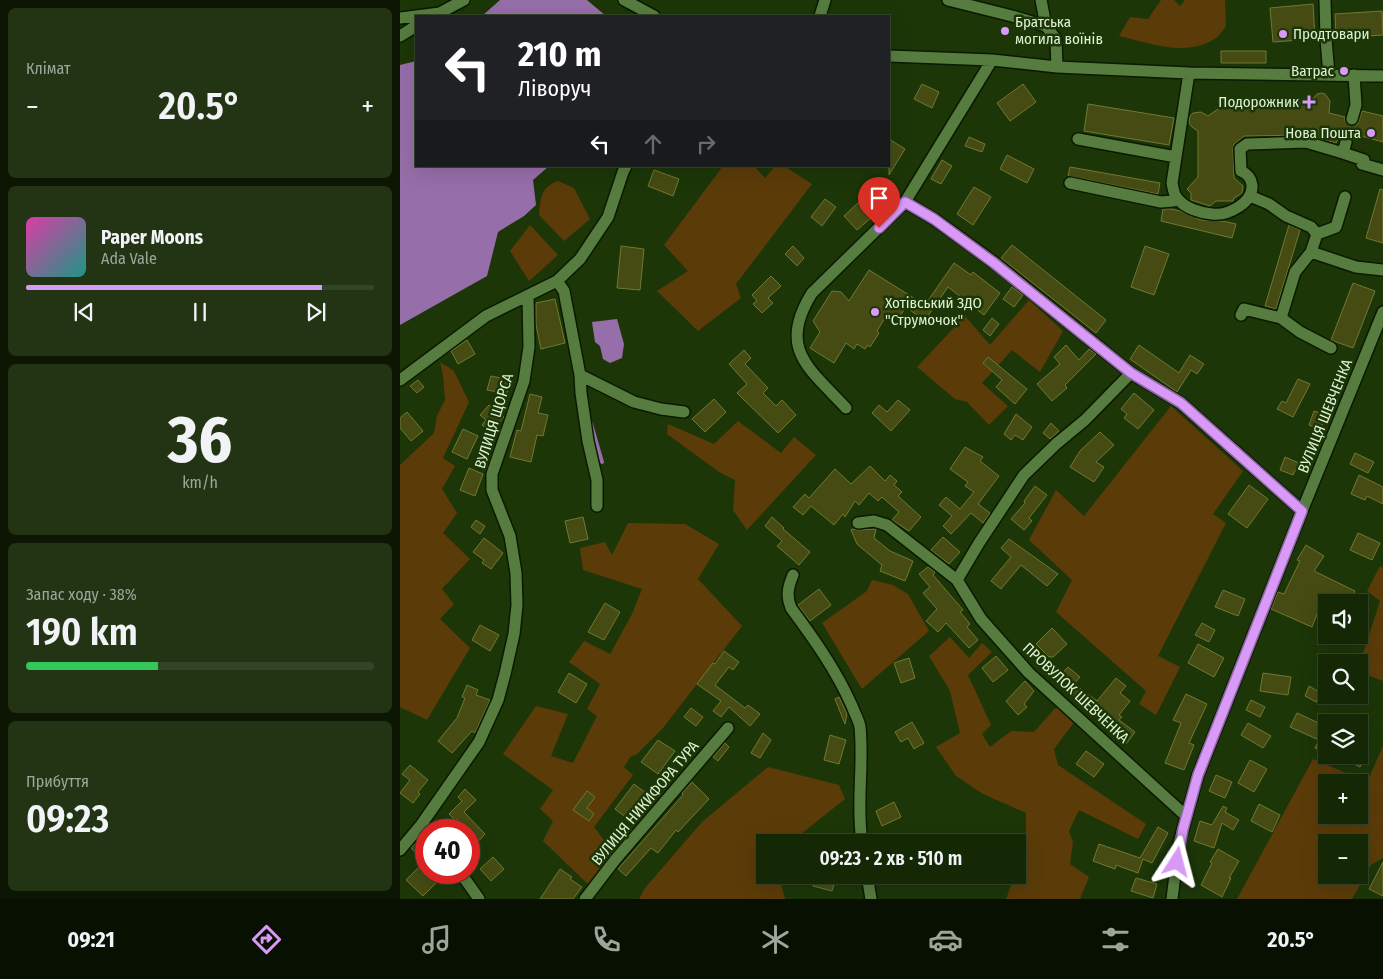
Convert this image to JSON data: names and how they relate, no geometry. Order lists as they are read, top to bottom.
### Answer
{
  "streets": {
    "street": [
      "ВУЛИЦЯ ШЕВЧЕНКА",
      "ВУЛИЦЯ ЩОРСА",
      "ПРОВУЛОК ШЕВЧЕНКА",
      "ВУЛИЦЯ НИКИФОРА ТУРА"
    ]
  },
  "crossings": [
    ["ВУЛИЦЯ ШЕВЧЕНКА", "ПРОВУЛОК ШЕВЧЕНКА"]
  ],
  "places": {
    "other": [
      "Братська могила воїнів",
      "Продтовари",
      "Ватрас",
      "Нова Пошта",
      "Хотівський ЗДО \"Струмочок\""
    ],
    "health": ["Подорожник"]
  },
  "page": {
    "tile": [
      "Клімат",
      ["36", "km/h"],
      ["Запас ходу · 38%", "190 km"],
      ["Прибуття", "09:23"]
    ],
    "turn": ["210 m", "Ліворуч"],
    "heat": ["−", "20.5°", "+"],
    "song": ["Paper Moons", "Ada Vale"],
    "map_buttons": ["+", "−"],
    "limit": "40",
    "trip": "09:23 · 2 хв · 510 m",
    "tabs": ["09:21", "20.5°"]
  }
}
